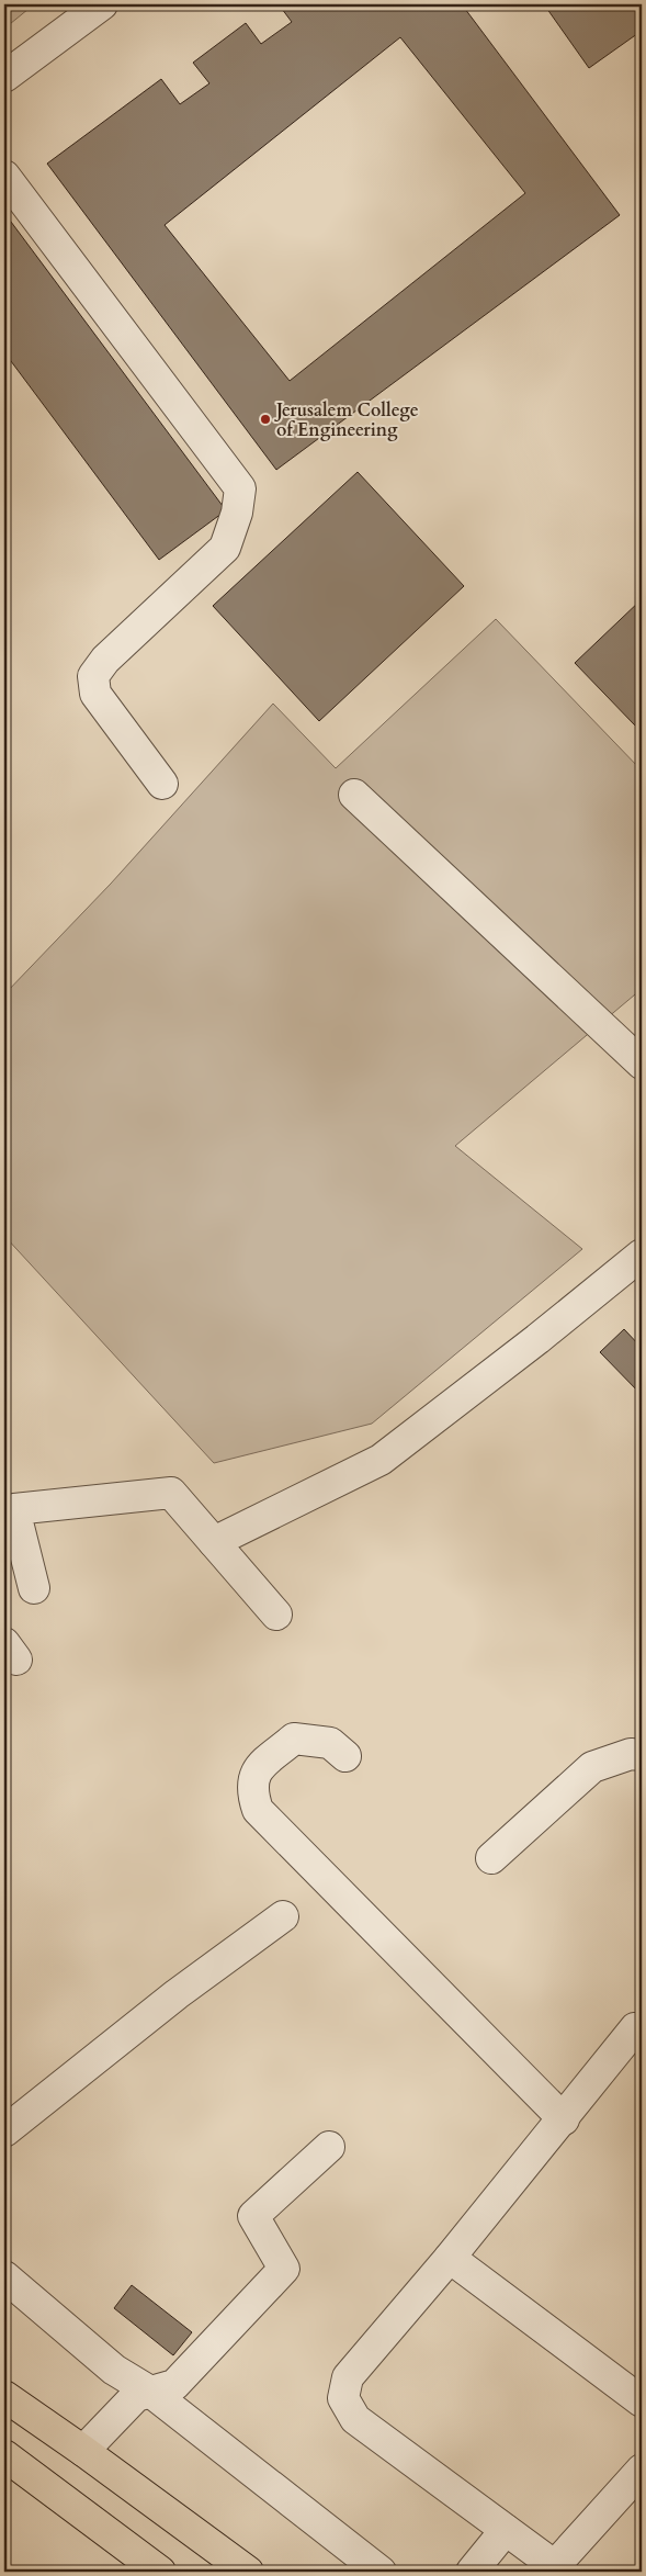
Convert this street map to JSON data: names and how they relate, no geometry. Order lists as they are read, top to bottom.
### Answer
{
  "places": ["Jerusalem College of Engineering"]
}
